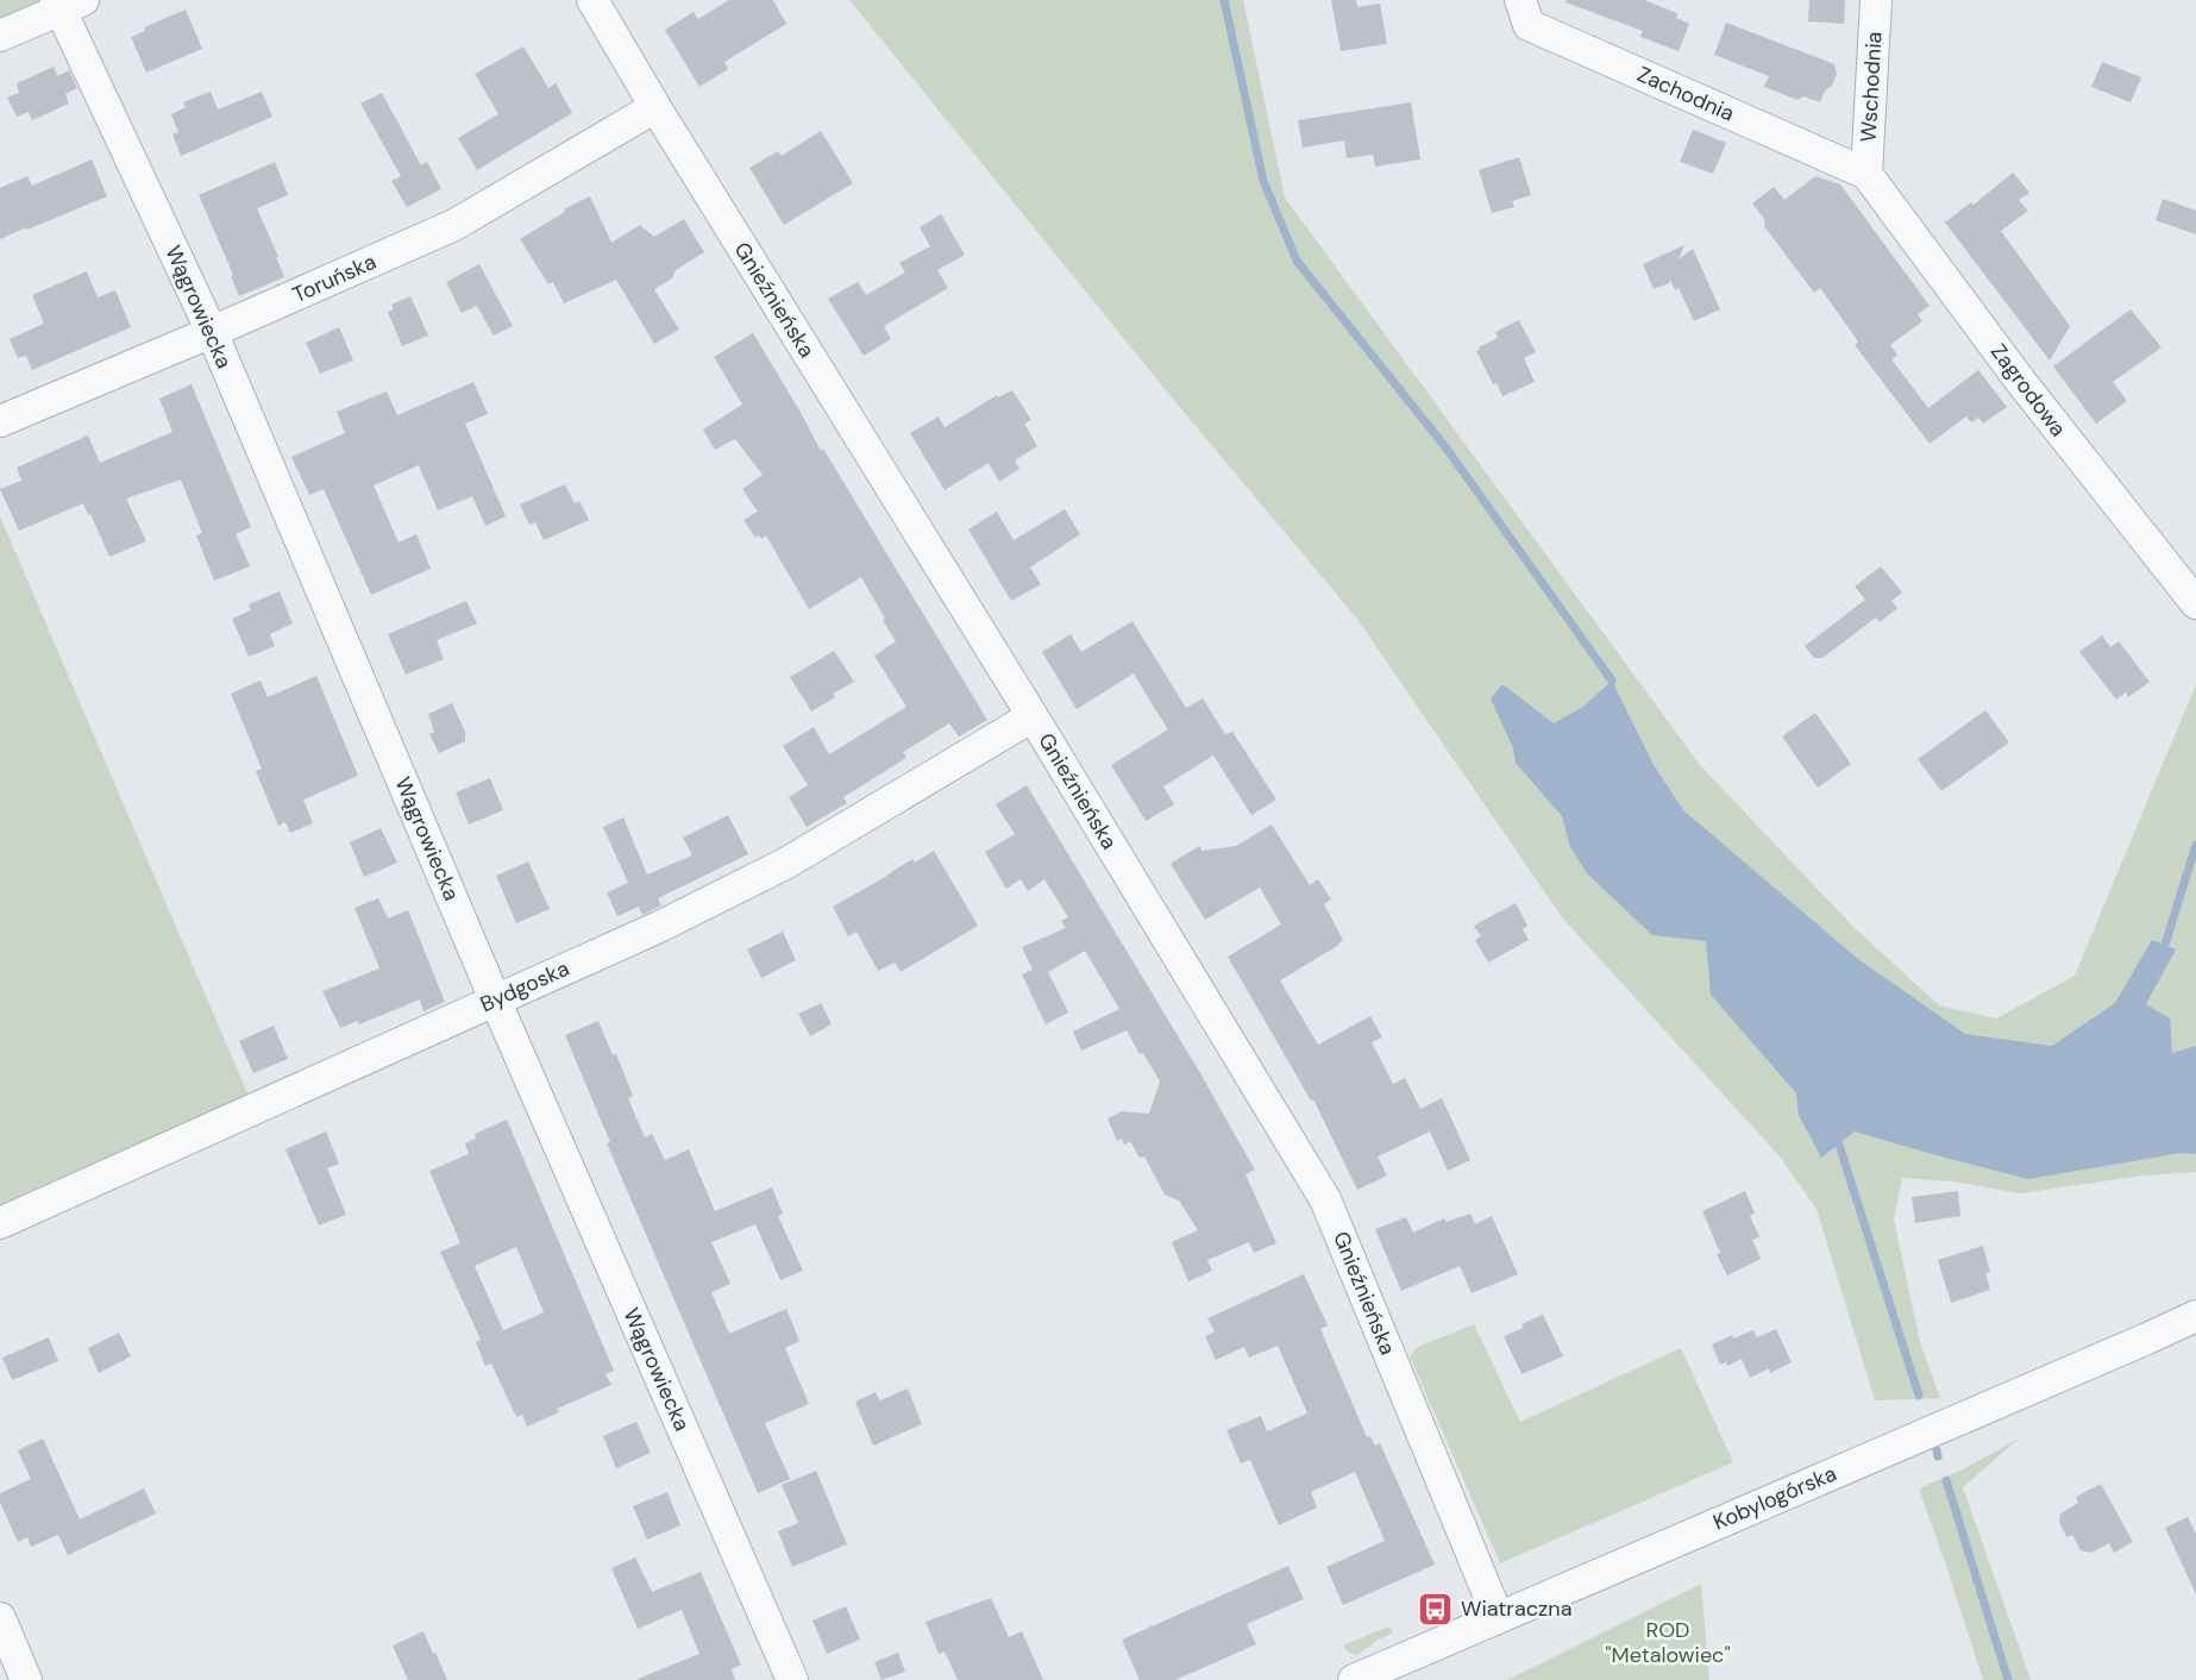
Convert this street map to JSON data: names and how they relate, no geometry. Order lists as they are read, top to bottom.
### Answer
{
  "streets": {
    "street": [
      "Wschodnia",
      "Zachodnia",
      "Toruńska",
      "Gnieźnieńska",
      "Wągrowiecka",
      "Zagrodowa",
      "Bydgoska",
      "Kobylogórska"
    ]
  },
  "crossings": [
    ["Wschodnia", "Zachodnia"],
    ["Wschodnia", "Zagrodowa"],
    ["Zachodnia", "Zagrodowa"],
    ["Toruńska", "Gnieźnieńska"],
    ["Toruńska", "Wągrowiecka"],
    ["Gnieźnieńska", "Bydgoska"],
    ["Gnieźnieńska", "Kobylogórska"],
    ["Wągrowiecka", "Bydgoska"]
  ],
  "parks": ["ROD \"Metalowiec\""],
  "places": {
    "bus stop": ["Wiatraczna"]
  }
}
